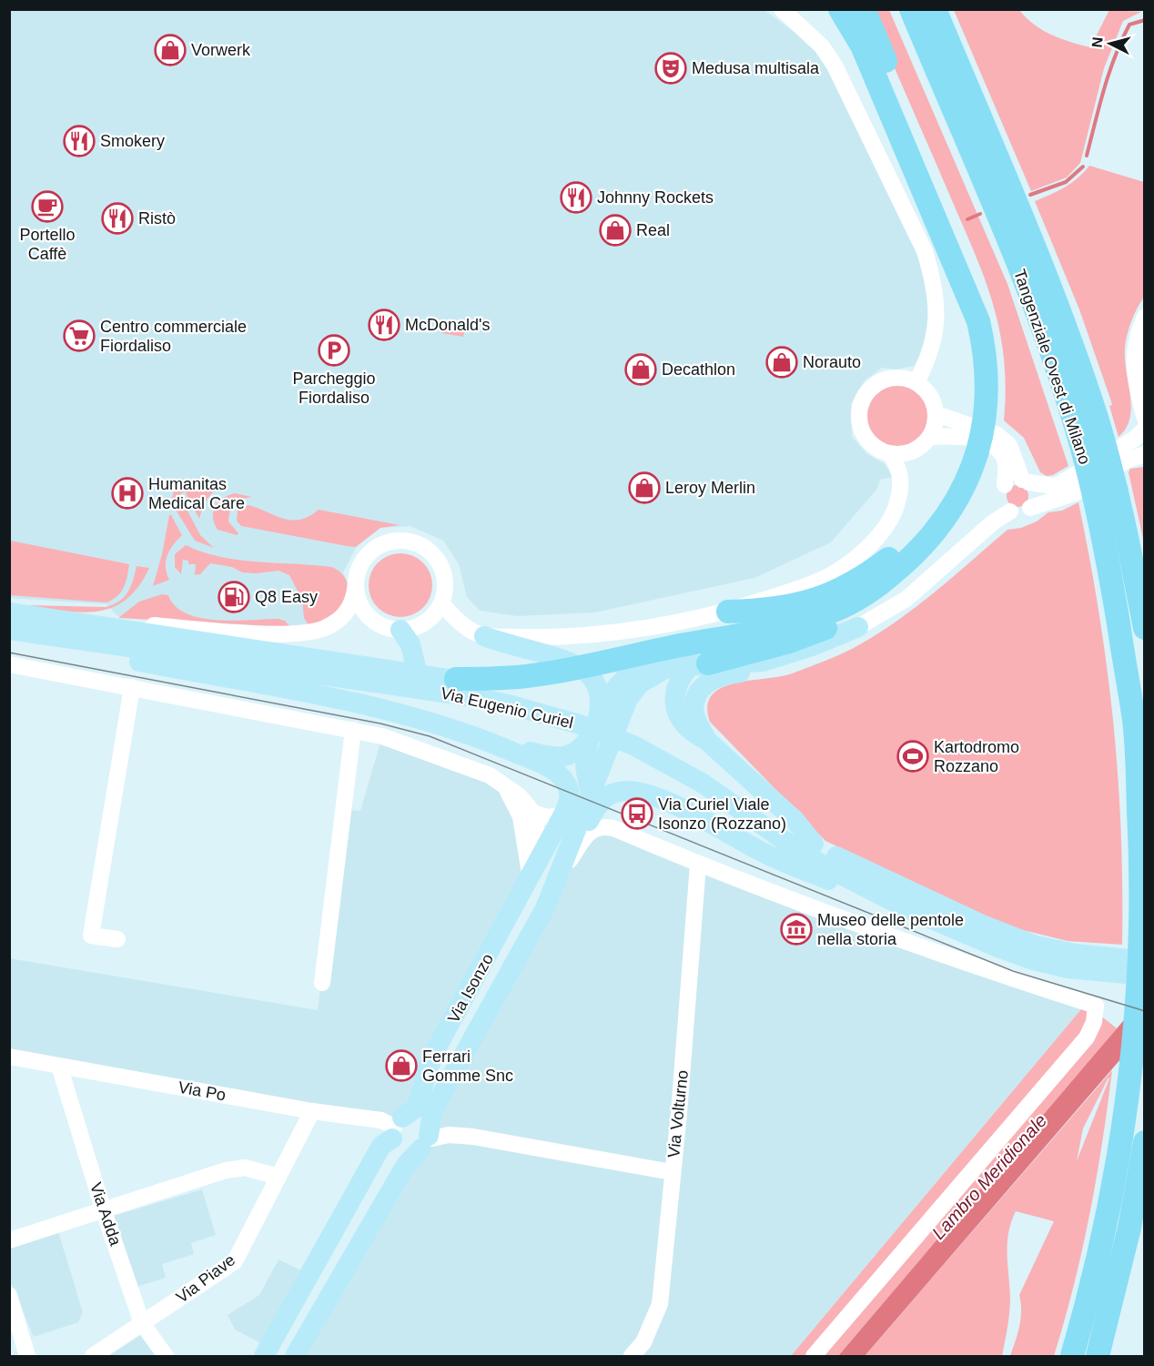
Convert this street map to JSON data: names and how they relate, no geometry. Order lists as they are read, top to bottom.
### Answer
{
  "streets": {
    "highway": ["Tangenziale Ovest di Milano"],
    "main road": ["Via Eugenio Curiel", "Via Isonzo"],
    "street": [
      "Via Po",
      "Via Volturno",
      "Via Adda",
      "Via Piave"
    ]
  },
  "crossings": [
    ["Via Isonzo", "Via Po"],
    ["Via Po", "Via Adda"],
    ["Via Po", "Via Piave"],
    ["Via Adda", "Via Piave"]
  ],
  "water": ["Lambro Meridionale"],
  "places": {
    "shop": [
      "Vorwerk",
      "Real",
      "Norauto",
      "Decathlon",
      "Leroy Merlin",
      "Ferrari Gomme Snc"
    ],
    "theatre": ["Medusa multisala"],
    "restaurant": [
      "Smokery",
      "Johnny Rockets",
      "Ristò",
      "McDonald's"
    ],
    "cafe": ["Portello Caffè"],
    "supermarket": ["Centro commerciale Fiordaliso"],
    "parking": ["Parcheggio Fiordaliso"],
    "hospital": ["Humanitas Medical Care"],
    "fuel station": ["Q8 Easy"],
    "sports": ["Kartodromo Rozzano"],
    "bus stop": ["Via Curiel Viale Isonzo (Rozzano)"],
    "museum": ["Museo delle pentole nella storia"]
  },
  "north": "left"
}
